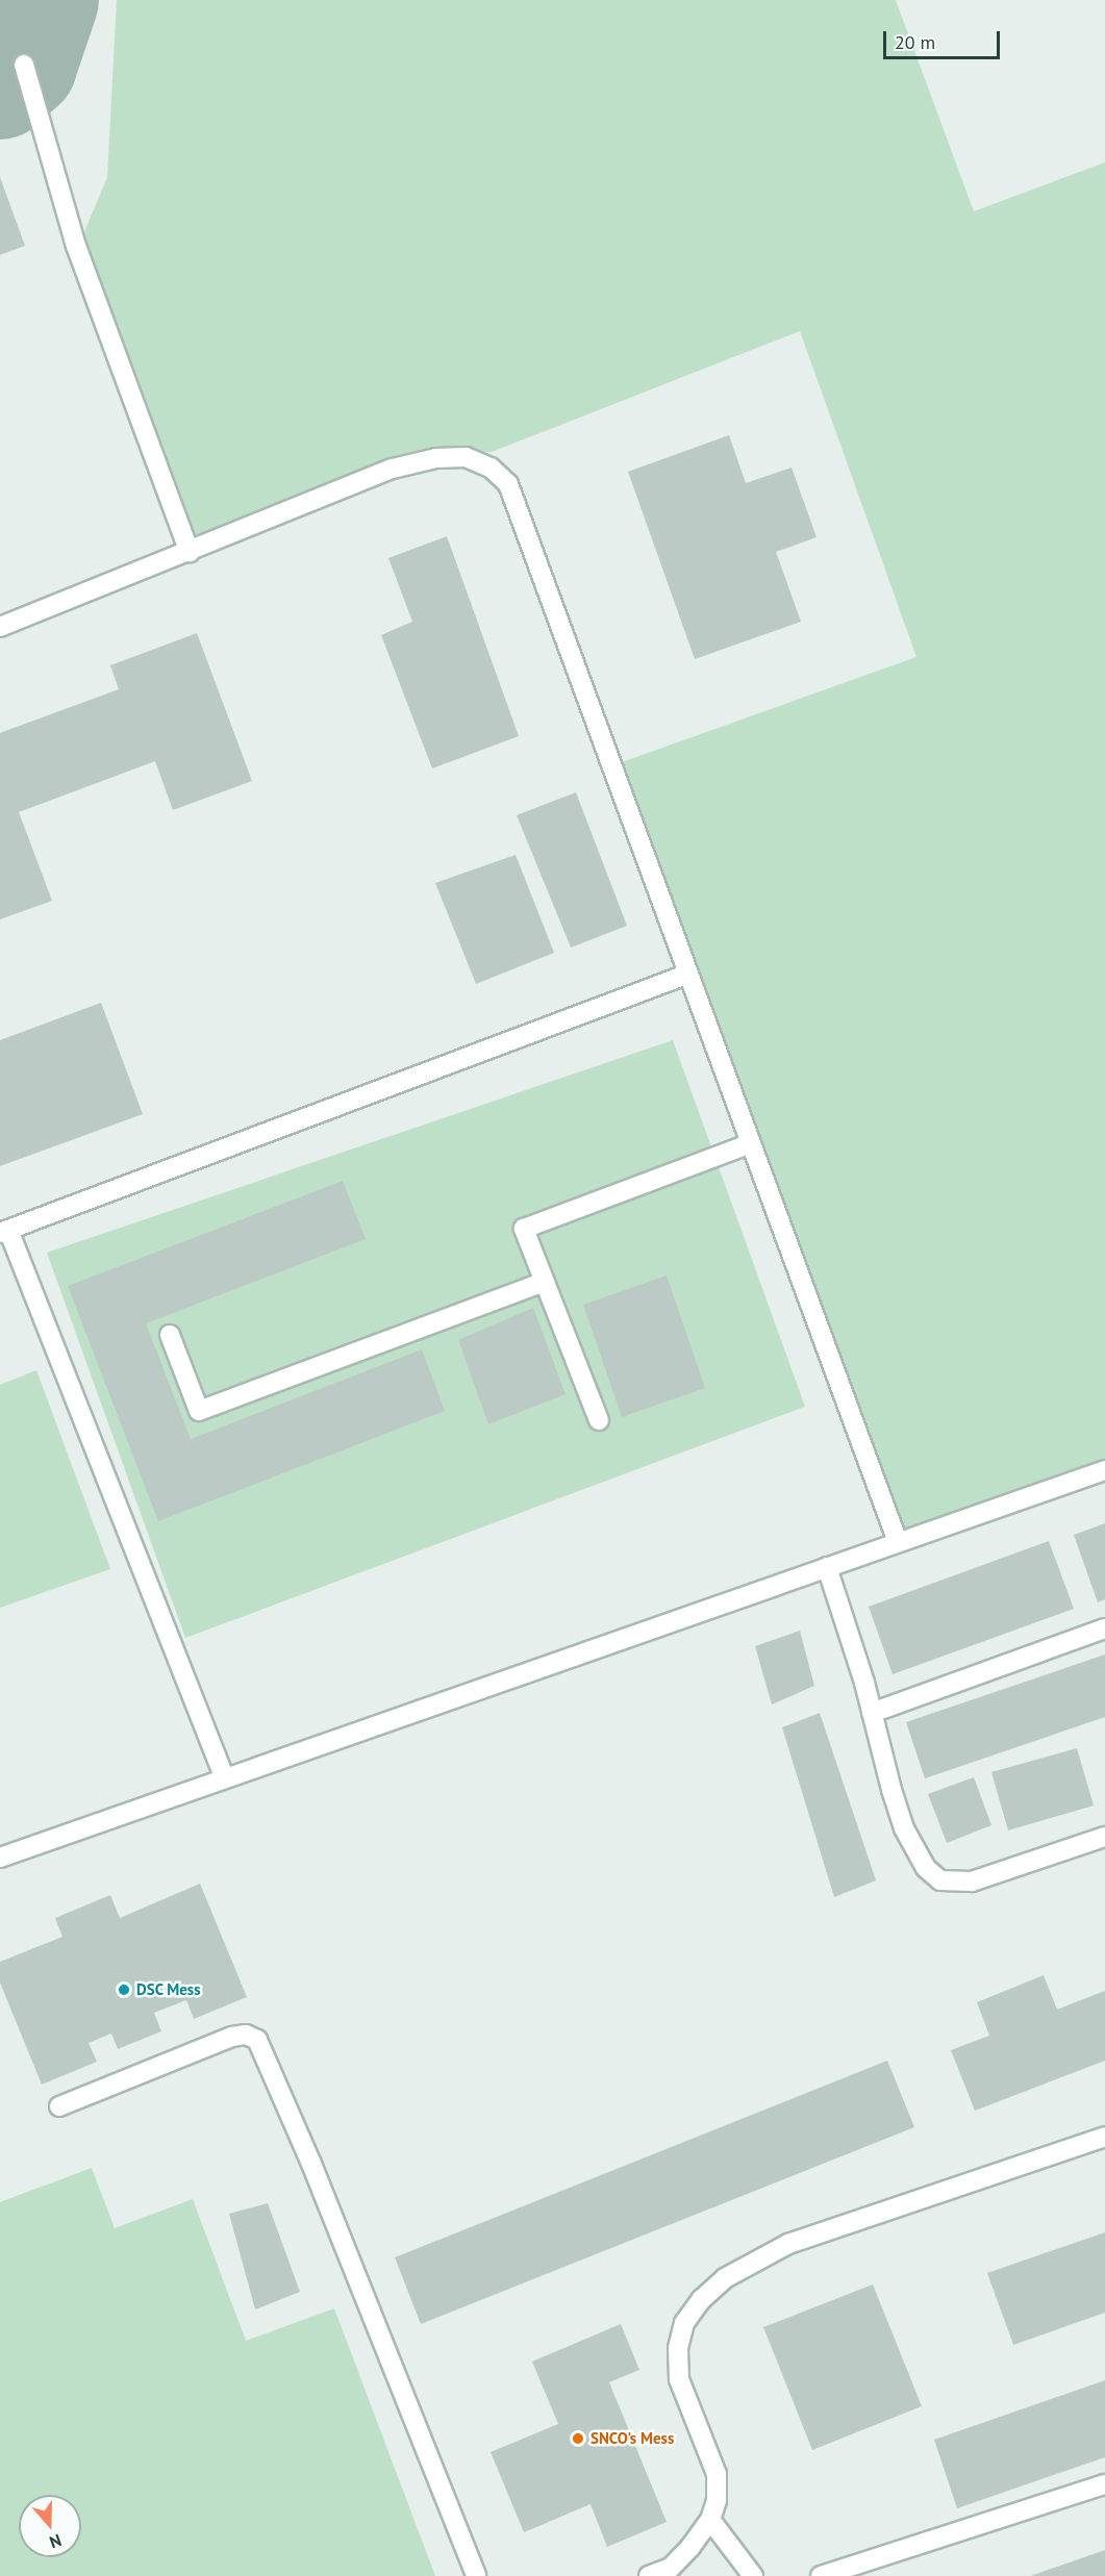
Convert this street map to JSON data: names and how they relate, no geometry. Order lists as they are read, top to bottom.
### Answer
{
  "places": ["DSC Mess", "SNCO's Mess"],
  "scale_bar": "20 m",
  "north": "bottom"
}
